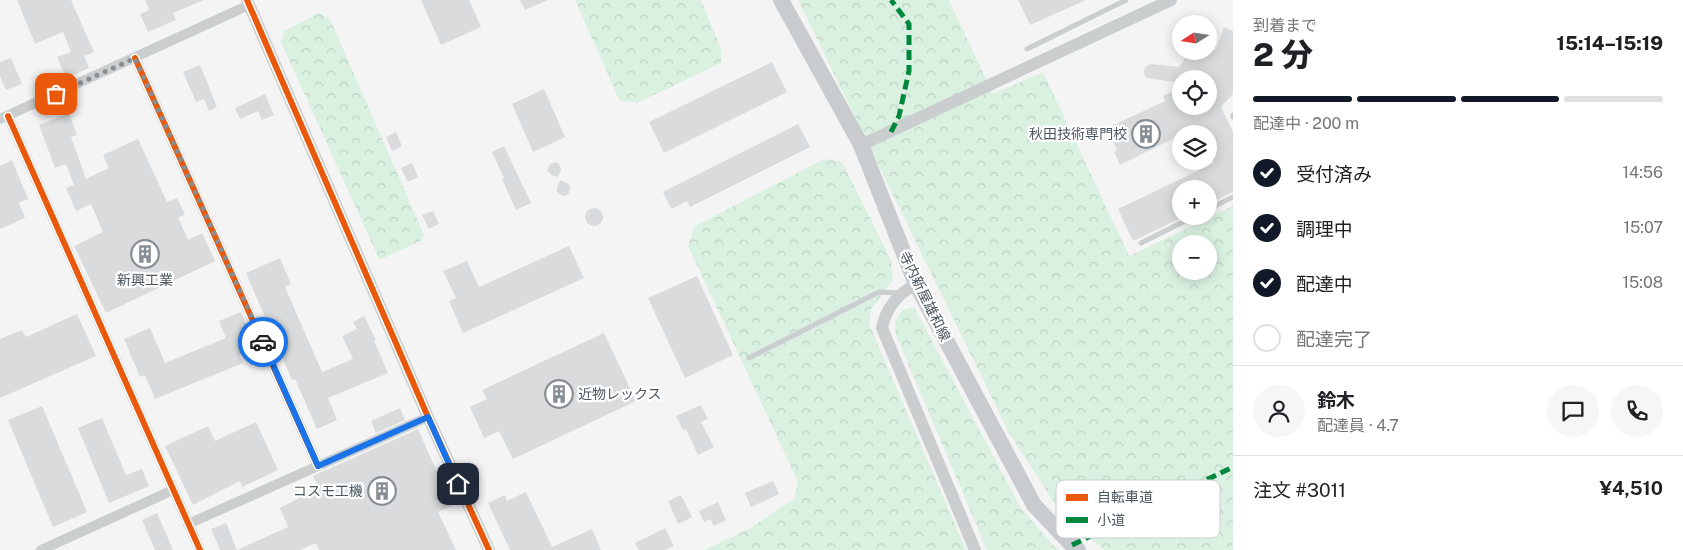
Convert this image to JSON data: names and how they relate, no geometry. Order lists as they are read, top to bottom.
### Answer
{
  "streets": {
    "main road": ["寺内新屋雄和線"]
  },
  "places": {
    "building": [
      "秋田技術専門校",
      "新興工業",
      "近物レックス",
      "コスモ工機"
    ]
  },
  "legend": ["自転車道", "小道"],
  "north": "left",
  "page": {
    "heading": ["2 分", "到着まで", "15:14–15:19"],
    "panel": [
      "鈴木",
      "配達員 · 4.7",
      "注文 #3011",
      "¥4,510"
    ],
    "map_buttons": ["+", "−"],
    "bar": "配達中 · 200 m",
    "list": [
      ["受付済み", "14:56"],
      ["調理中", "15:07"],
      ["配達中", "15:08"],
      "配達完了"
    ]
  }
}
